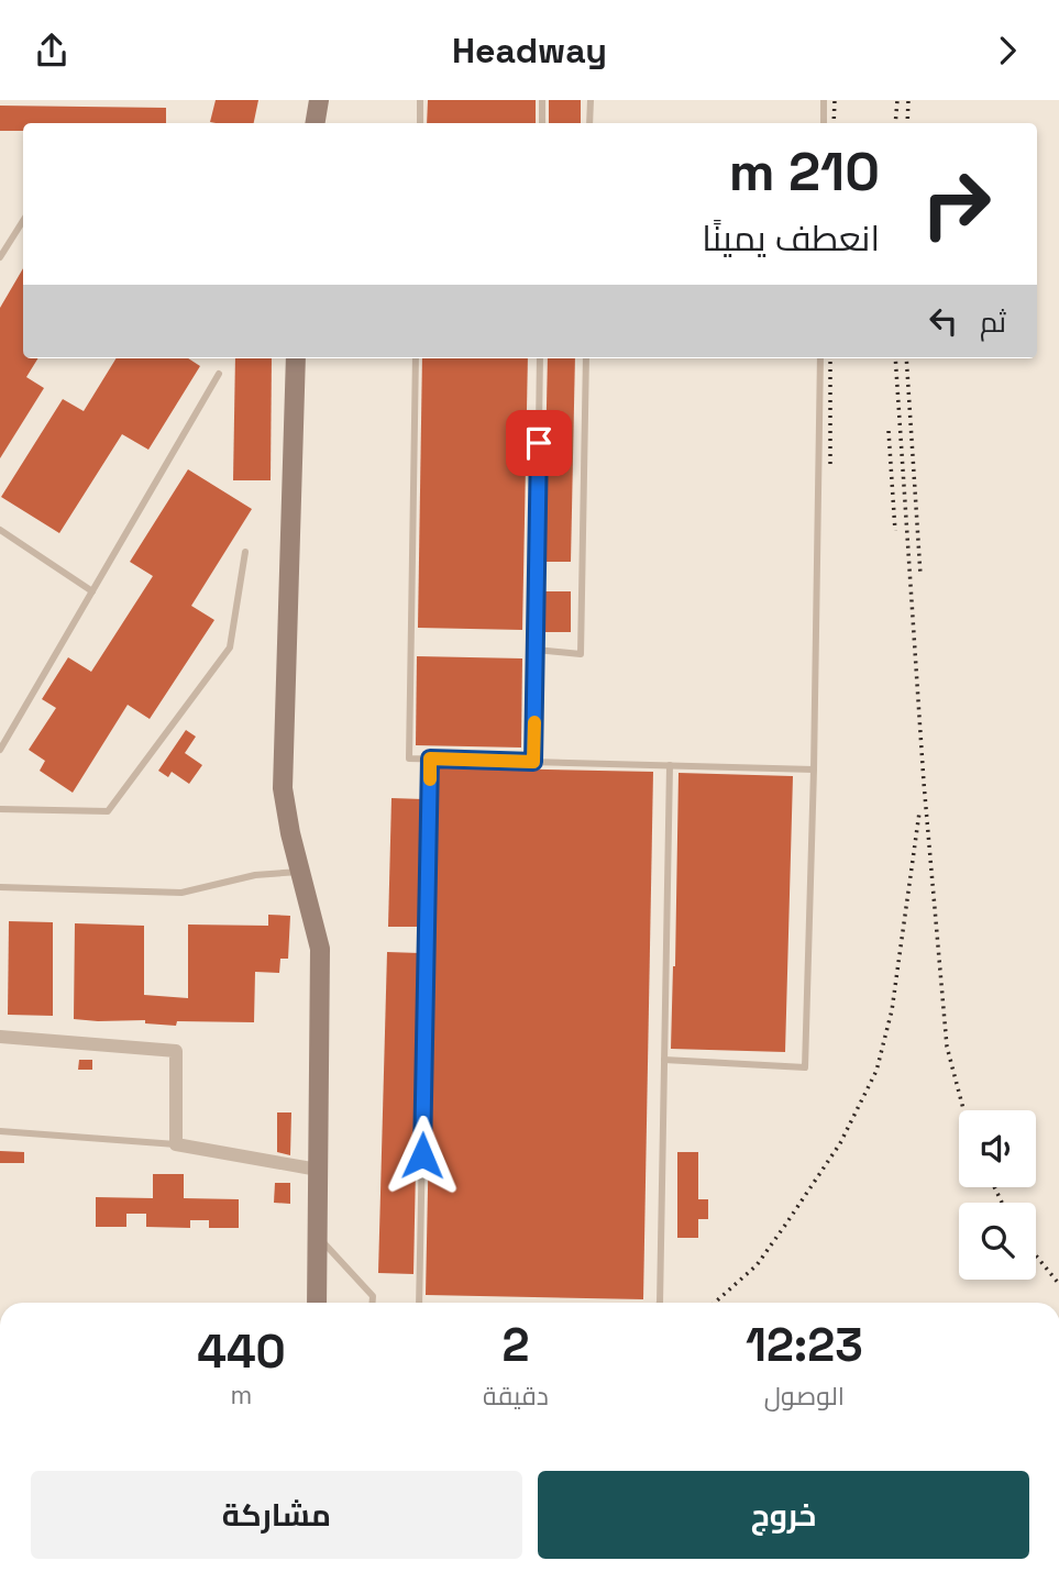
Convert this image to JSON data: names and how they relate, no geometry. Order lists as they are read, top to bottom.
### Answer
{
  "page": {
    "header": "Headway",
    "turn": ["210 m", "انعطف يمينًا"],
    "then": "ثم",
    "eta": [
      "12:23",
      "الوصول",
      "2",
      "دقيقة",
      "440",
      "m"
    ],
    "buttons": ["خروج", "مشاركة"]
  }
}
